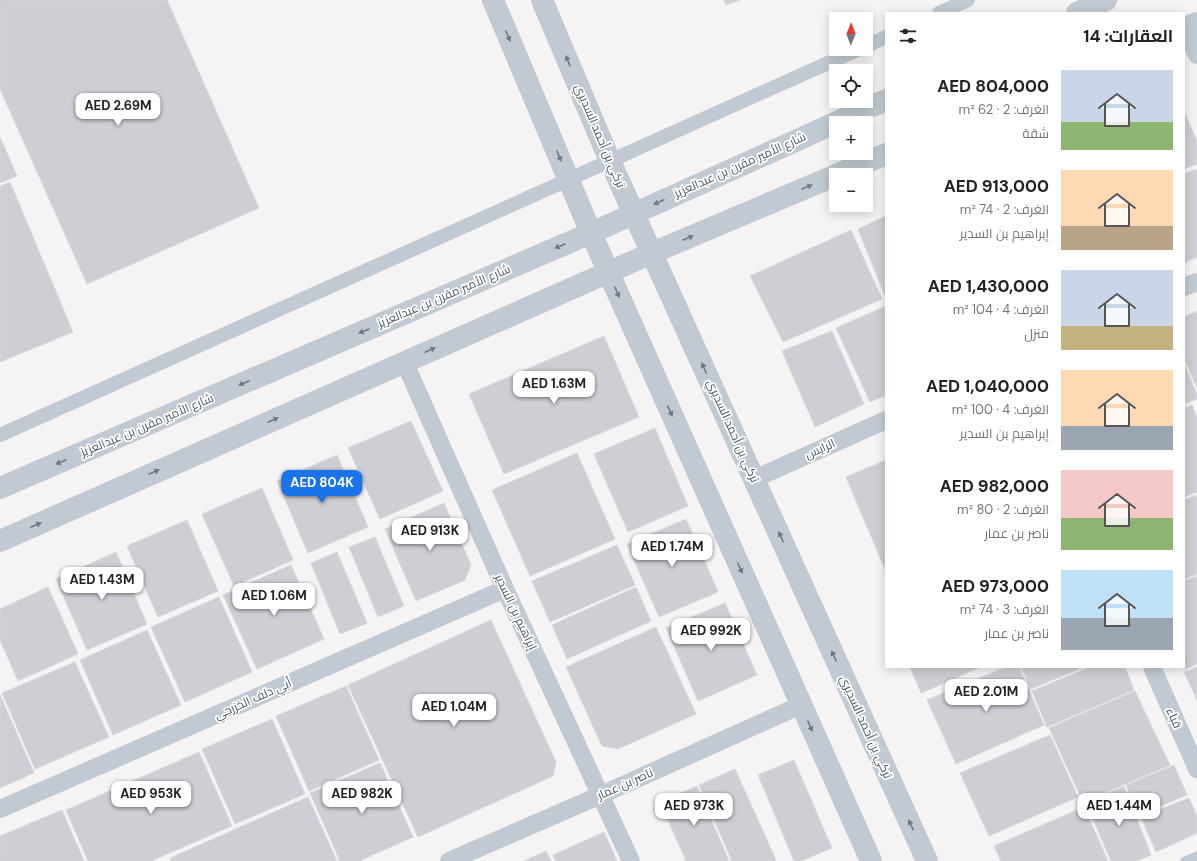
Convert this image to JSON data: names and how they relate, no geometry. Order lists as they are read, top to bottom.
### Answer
{
  "streets": {
    "street": [
      "تركي بن أحمد السديري",
      "شارع الأمير مقرن بن عبدالعزيز",
      "الرايس",
      "إبراهيم بن السدير",
      "أبي دلف الخزرجي",
      "قباء",
      "ناصر بن عمار"
    ]
  },
  "crossings": [
    ["تركي بن أحمد السديري", "شارع الأمير مقرن بن عبدالعزيز"],
    ["تركي بن أحمد السديري", "الرايس"],
    ["إبراهيم بن السدير", "أبي دلف الخزرجي"],
    ["إبراهيم بن السدير", "ناصر بن عمار"]
  ],
  "north": "top",
  "page": {
    "map_buttons": ["+", "−"],
    "heading": "العقارات: 14",
    "list": [
      {
        "name": "AED 804,000",
        "note": "الغرف: 2 · 62 m² · شقة"
      },
      {
        "name": "AED 913,000",
        "note": "الغرف: 2 · 74 m² · إبراهيم بن السدير"
      },
      {
        "name": "AED 1,430,000",
        "note": "الغرف: 4 · 104 m² · منزل"
      },
      {
        "name": "AED 1,040,000",
        "note": "الغرف: 4 · 100 m² · إبراهيم بن السدير"
      },
      {
        "name": "AED 982,000",
        "note": "الغرف: 2 · 80 m² · ناصر بن عمار"
      },
      {
        "name": "AED 973,000",
        "note": "الغرف: 3 · 74 m² · ناصر بن عمار"
      }
    ],
    "price": [
      "AED 2.69M",
      "AED 1.63M",
      "AED 804K",
      "AED 913K",
      "AED 1.74M",
      "AED 1.43M",
      "AED 1.06M",
      "AED 992K",
      "AED 2.01M",
      "AED 1.04M",
      "AED 953K",
      "AED 982K",
      "AED 973K",
      "AED 1.44M"
    ]
  }
}
